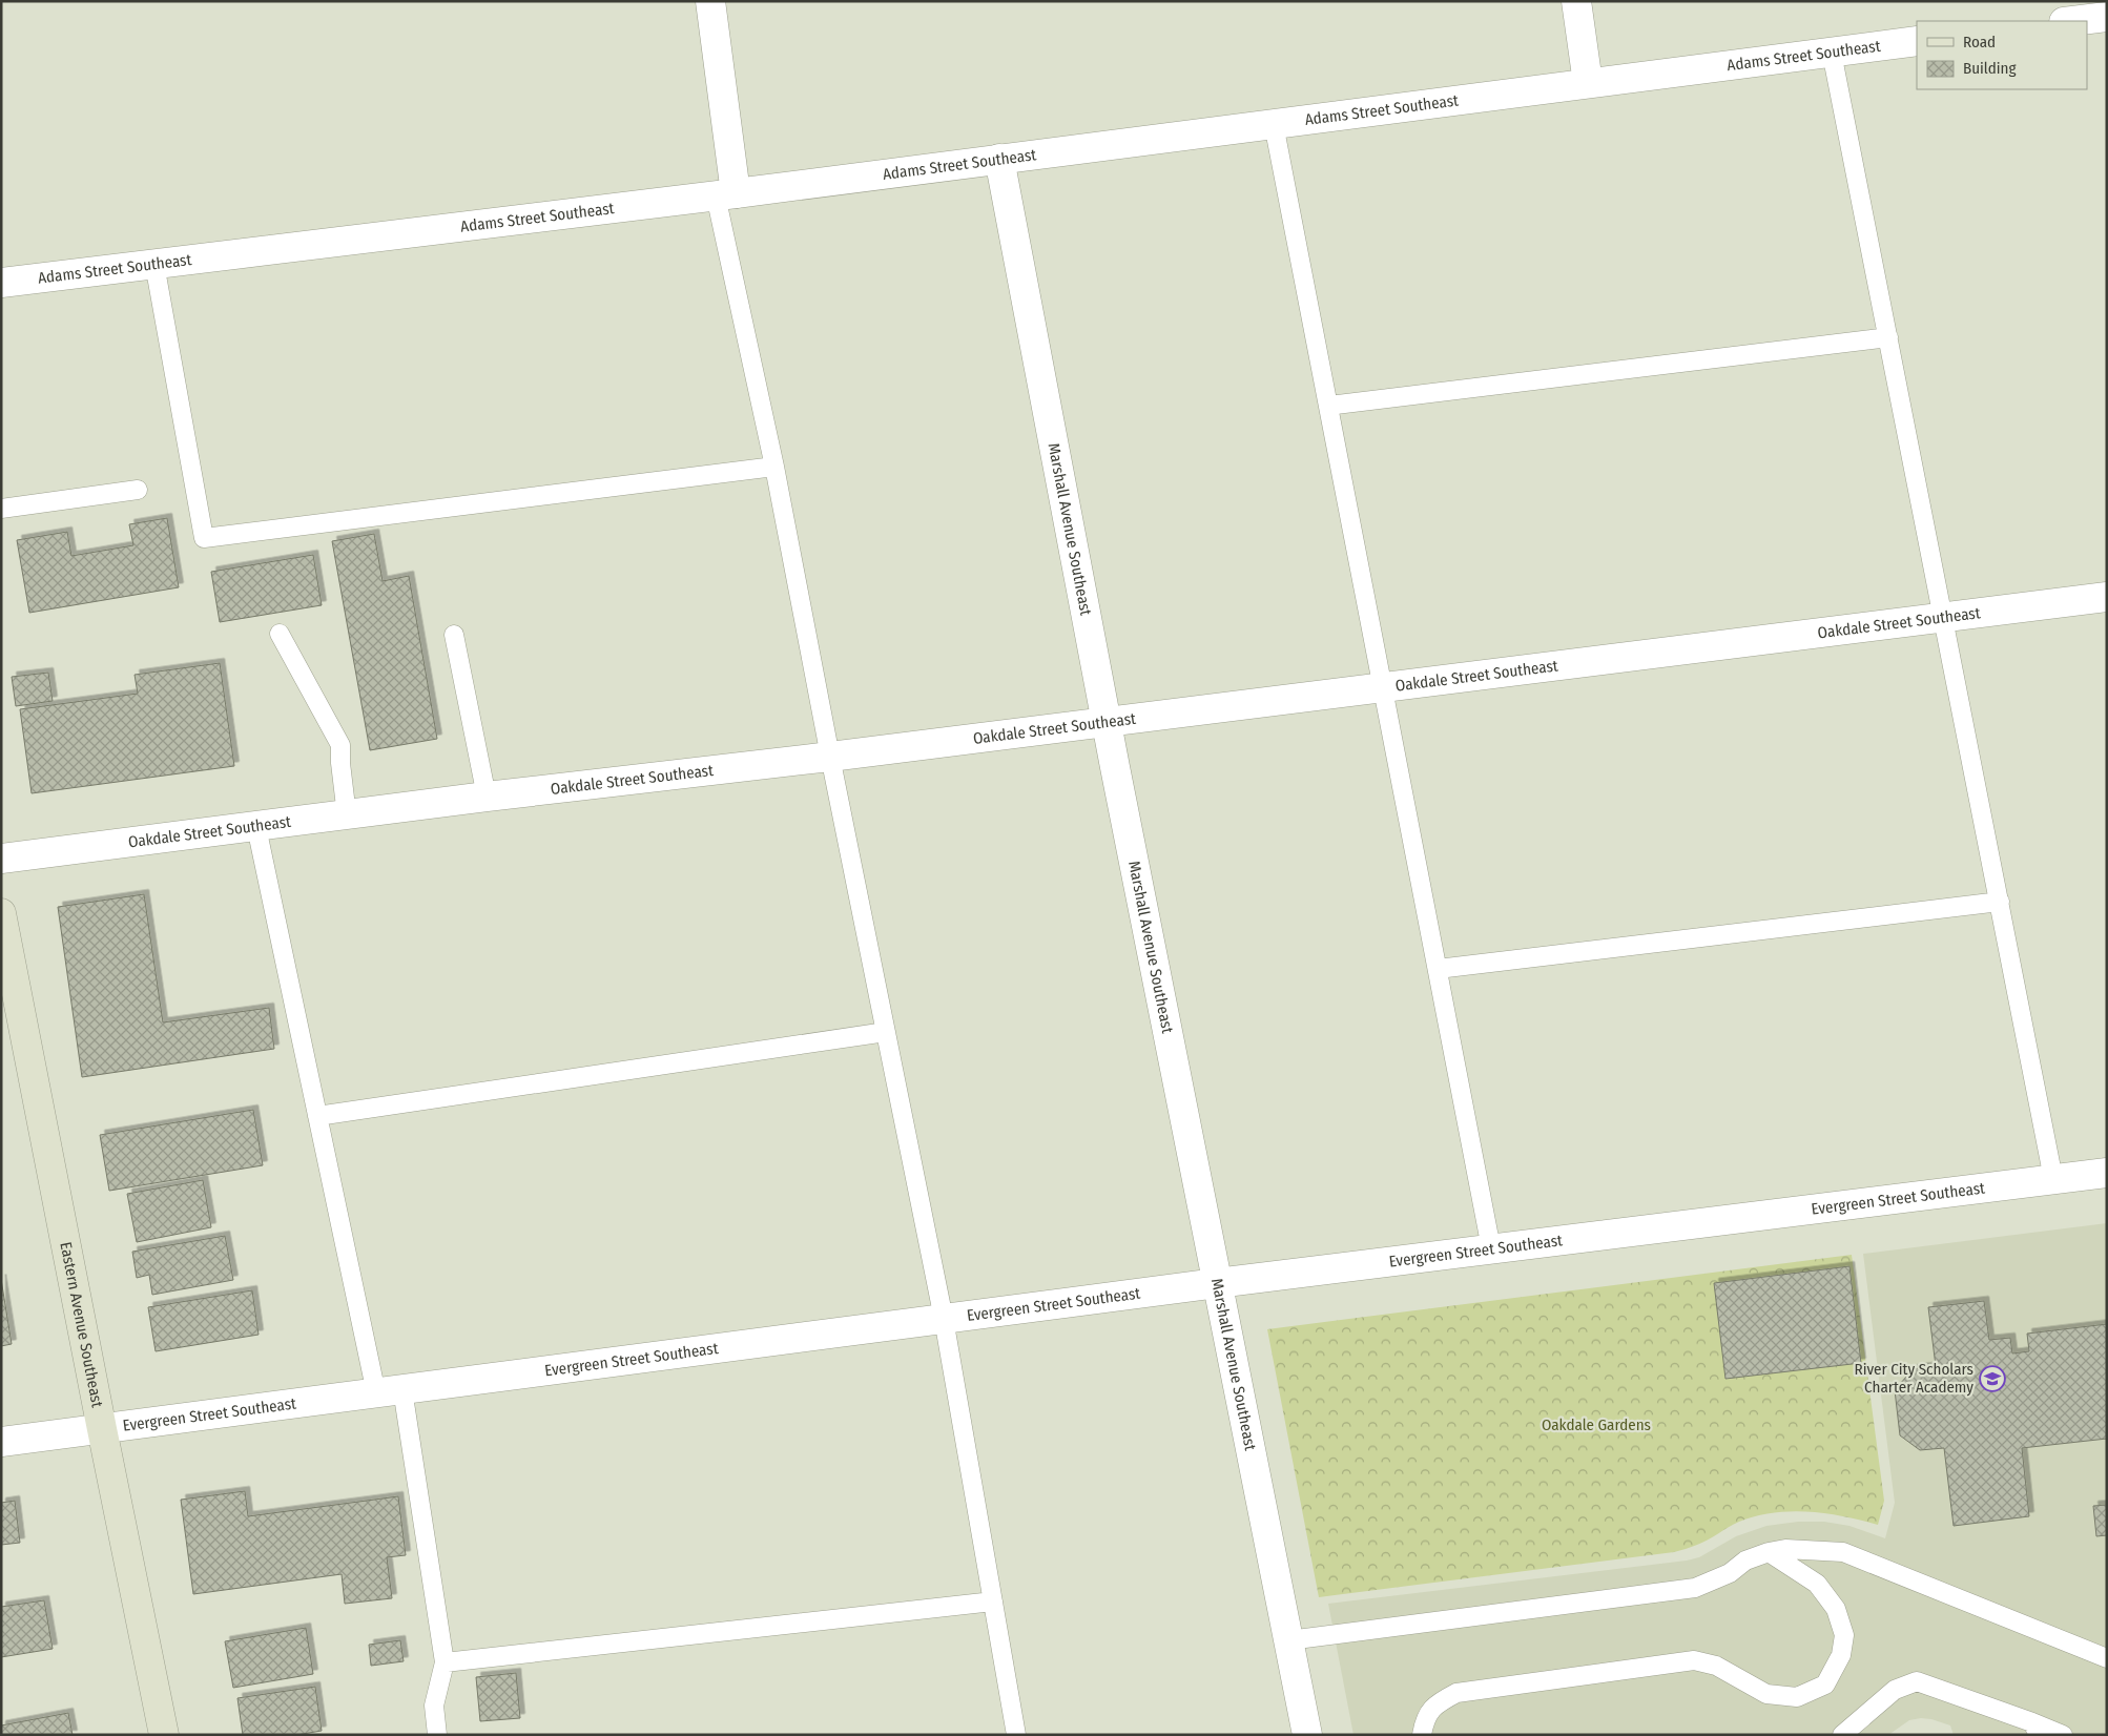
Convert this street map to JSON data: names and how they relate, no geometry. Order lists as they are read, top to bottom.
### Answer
{
  "streets": {
    "main road": ["Eastern Avenue Southeast"],
    "street": [
      "Adams Street Southeast",
      "Marshall Avenue Southeast",
      "Oakdale Street Southeast",
      "Evergreen Street Southeast"
    ]
  },
  "crossings": [
    ["Adams Street Southeast", "Marshall Avenue Southeast"],
    ["Marshall Avenue Southeast", "Oakdale Street Southeast"],
    ["Marshall Avenue Southeast", "Evergreen Street Southeast"],
    ["Evergreen Street Southeast", "Eastern Avenue Southeast"]
  ],
  "parks": ["Oakdale Gardens"],
  "places": {
    "school or university": ["River City Scholars Charter Academy"]
  },
  "legend": ["Road", "Building"]
}
